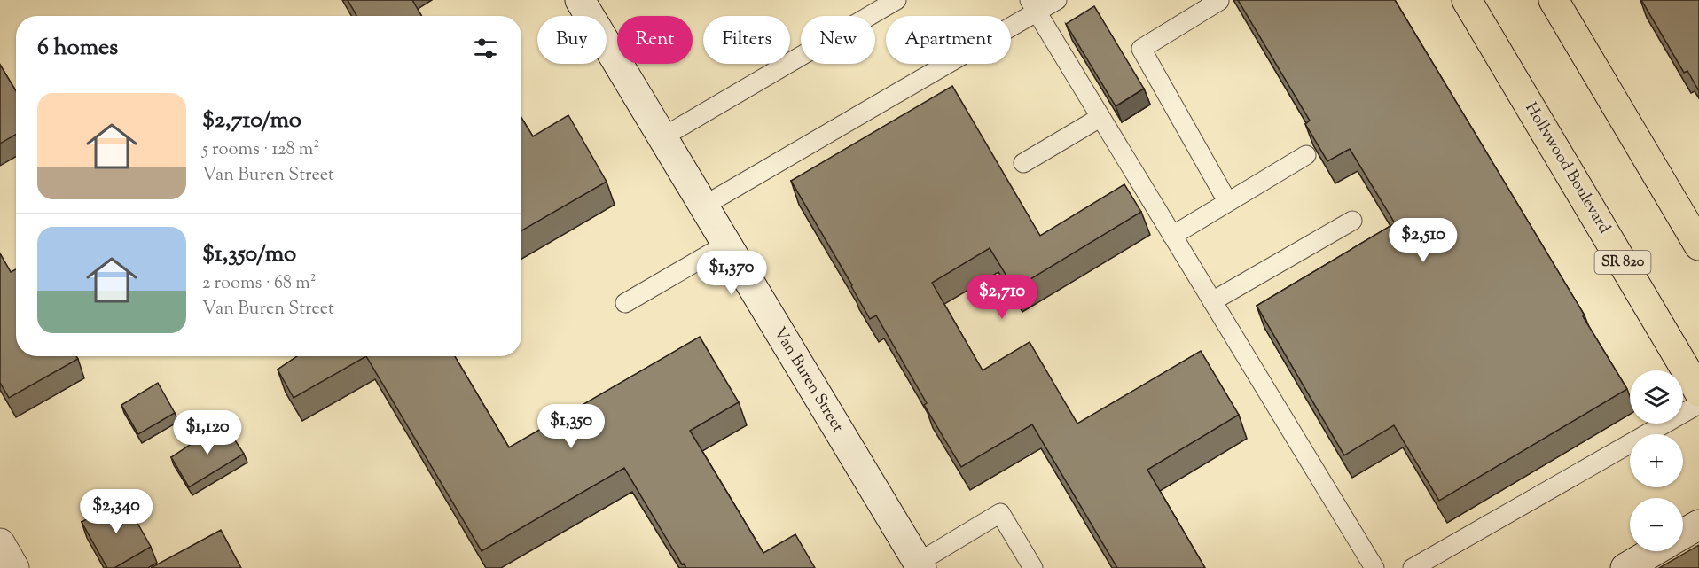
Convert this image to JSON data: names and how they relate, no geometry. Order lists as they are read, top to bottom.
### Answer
{
  "streets": {
    "main road": ["Hollywood Boulevard", "SR 820", "Van Buren Street"]
  },
  "page": {
    "chip": [
      "Buy",
      "Rent",
      "Filters",
      "New",
      "Apartment"
    ],
    "heading": "6 homes",
    "list": [
      {
        "name": "$2,710/mo",
        "note": "5 rooms · 128 m² · Van Buren Street"
      },
      {
        "name": "$1,350/mo",
        "note": "2 rooms · 68 m² · Van Buren Street"
      }
    ],
    "price": [
      "$2,510",
      "$1,370",
      "$2,710",
      "$1,350",
      "$1,120",
      "$2,340"
    ],
    "map_buttons": ["+", "−"]
  }
}
